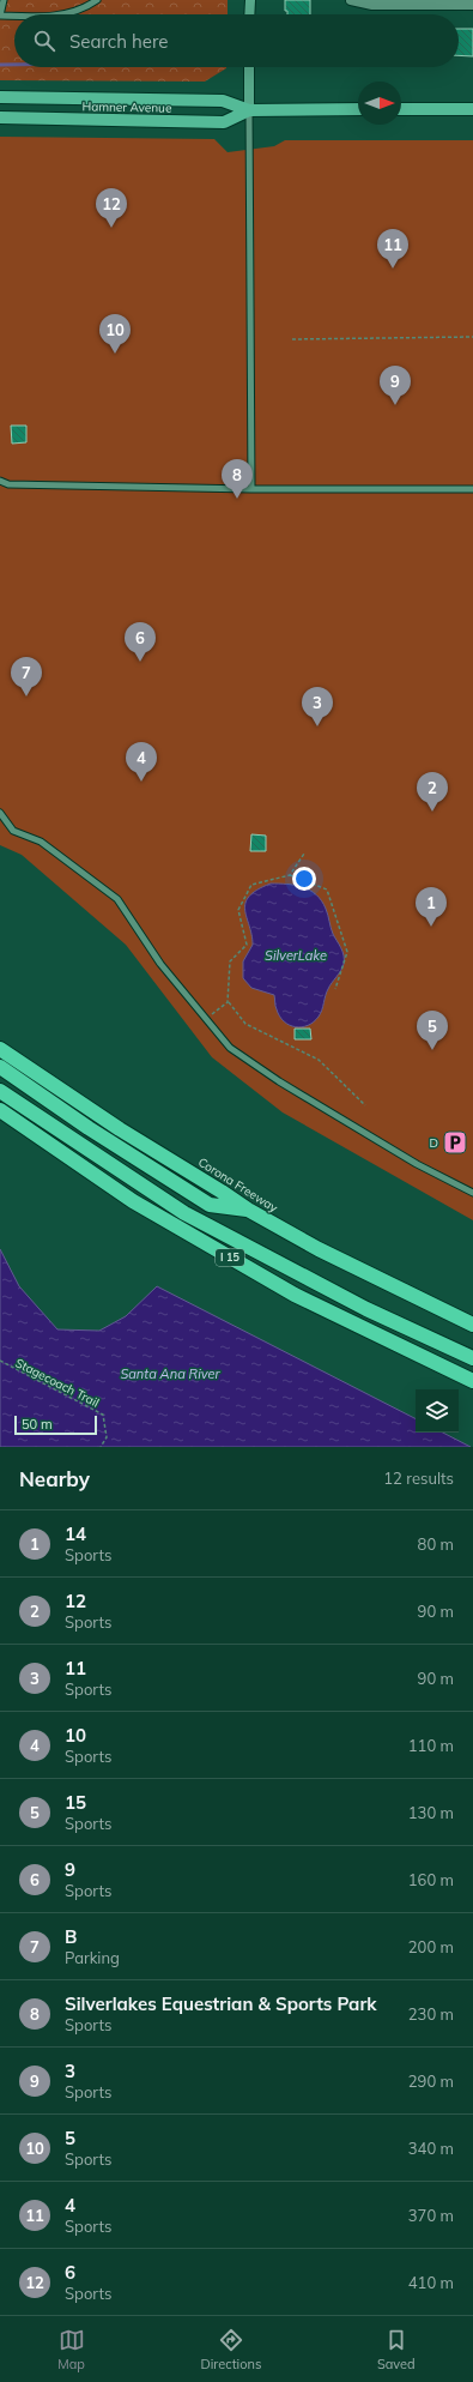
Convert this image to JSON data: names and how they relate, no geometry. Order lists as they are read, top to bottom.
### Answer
{
  "streets": {
    "highway": ["Corona Freeway", "I 15"],
    "main road": ["Hamner Avenue"],
    "path": ["Stagecoach Trail"]
  },
  "water": ["SilverLake", "Santa Ana River"],
  "places": {
    "parking": ["D"]
  },
  "scale_bar": "50 m",
  "north": "right",
  "page": {
    "search": "Search here",
    "pins": [
      "12",
      "11",
      "10",
      "9",
      "8",
      "6",
      "7",
      "3",
      "4",
      "2",
      "1",
      "5"
    ],
    "scale": "50 m",
    "heading": ["Nearby", "12 results"],
    "list": [
      {
        "mark": "1",
        "name": "14",
        "note": "Sports",
        "value": "80 m"
      },
      {
        "mark": "2",
        "name": "12",
        "note": "Sports",
        "value": "90 m"
      },
      {
        "mark": "3",
        "name": "11",
        "note": "Sports",
        "value": "90 m"
      },
      {
        "mark": "4",
        "name": "10",
        "note": "Sports",
        "value": "110 m"
      },
      {
        "mark": "5",
        "name": "15",
        "note": "Sports",
        "value": "130 m"
      },
      {
        "mark": "6",
        "name": "9",
        "note": "Sports",
        "value": "160 m"
      },
      {
        "mark": "7",
        "name": "B",
        "note": "Parking",
        "value": "200 m"
      },
      {
        "mark": "8",
        "name": "Silverlakes Equestrian & Sports Park",
        "note": "Sports",
        "value": "230 m"
      },
      {
        "mark": "9",
        "name": "3",
        "note": "Sports",
        "value": "290 m"
      },
      {
        "mark": "10",
        "name": "5",
        "note": "Sports",
        "value": "340 m"
      },
      {
        "mark": "11",
        "name": "4",
        "note": "Sports",
        "value": "370 m"
      },
      {
        "mark": "12",
        "name": "6",
        "note": "Sports",
        "value": "410 m"
      }
    ],
    "nav": ["Map", "Directions", "Saved"]
  }
}
